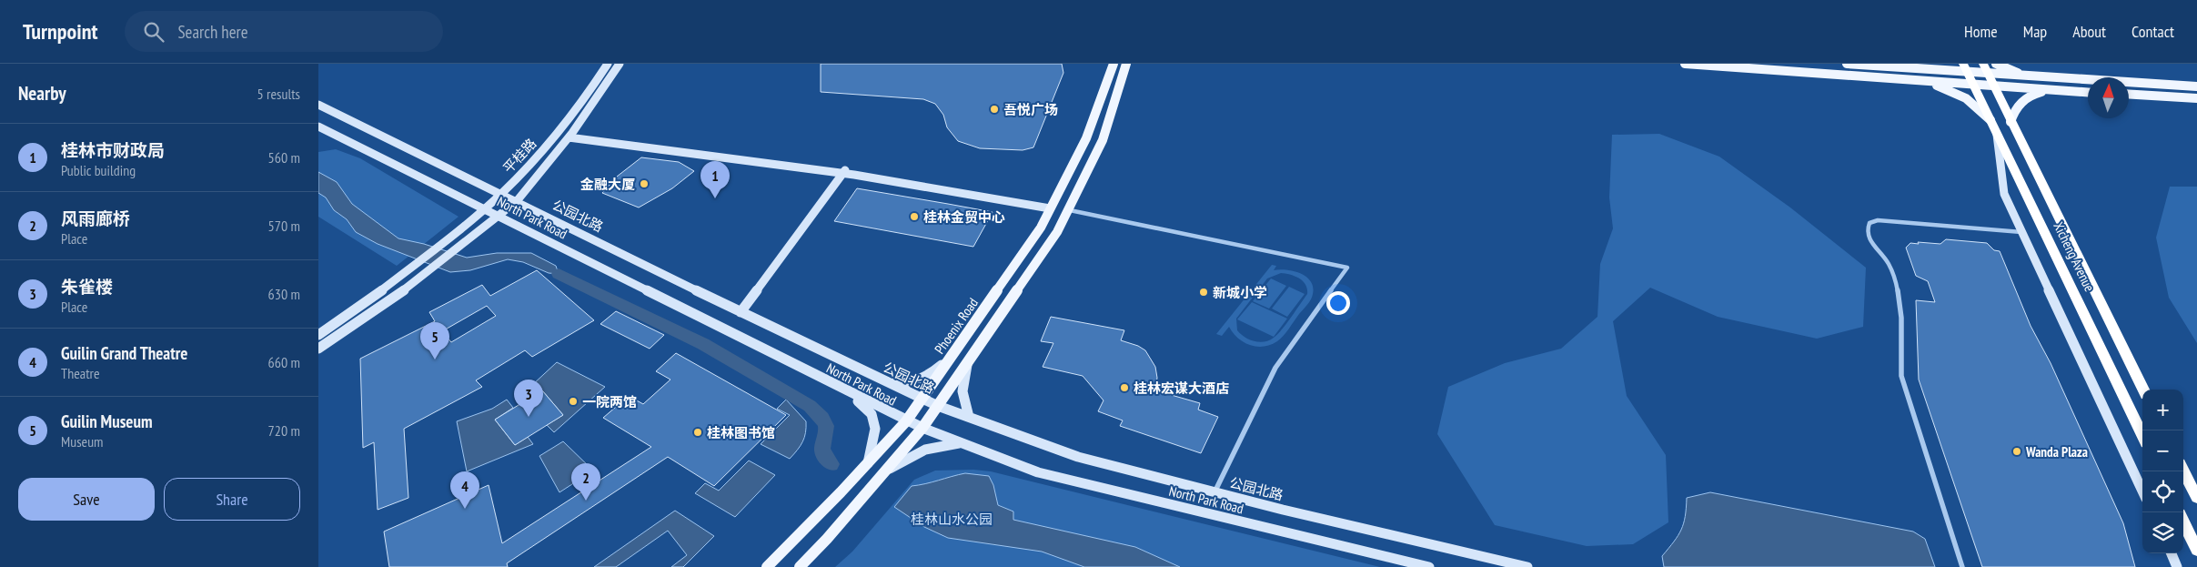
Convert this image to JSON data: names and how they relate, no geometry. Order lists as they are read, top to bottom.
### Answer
{
  "streets": {
    "highway": ["Xicheng Avenue"],
    "main road": [
      "平桂路",
      "公园北路",
      "North Park Road",
      "Phoenix Road"
    ]
  },
  "crossings": [
    ["平桂路", "公园北路"],
    ["平桂路", "North Park Road"],
    ["公园北路", "Phoenix Road"],
    ["North Park Road", "Phoenix Road"]
  ],
  "parks": ["桂林山水公园"],
  "places": [
    "吾悦广场",
    "金融大厦",
    "桂林金贸中心",
    "新城小学",
    "桂林宏谋大酒店",
    "一院两馆",
    "桂林图书馆",
    "Wanda Plaza"
  ],
  "north": "top",
  "page": {
    "header": "Turnpoint",
    "search": "Search here",
    "nav": [
      "Home",
      "Map",
      "About",
      "Contact"
    ],
    "heading": ["Nearby", "5 results"],
    "list": [
      {
        "mark": "1",
        "name": "桂林市财政局",
        "note": "Public building",
        "value": "560 m"
      },
      {
        "mark": "2",
        "name": "风雨廊桥",
        "note": "Place",
        "value": "570 m"
      },
      {
        "mark": "3",
        "name": "朱雀楼",
        "note": "Place",
        "value": "630 m"
      },
      {
        "mark": "4",
        "name": "Guilin Grand Theatre",
        "note": "Theatre",
        "value": "660 m"
      },
      {
        "mark": "5",
        "name": "Guilin Museum",
        "note": "Museum",
        "value": "720 m"
      }
    ],
    "pins": [
      "1",
      "5",
      "3",
      "2",
      "4"
    ],
    "map_buttons": ["+", "−"],
    "buttons": ["Save", "Share"]
  }
}
